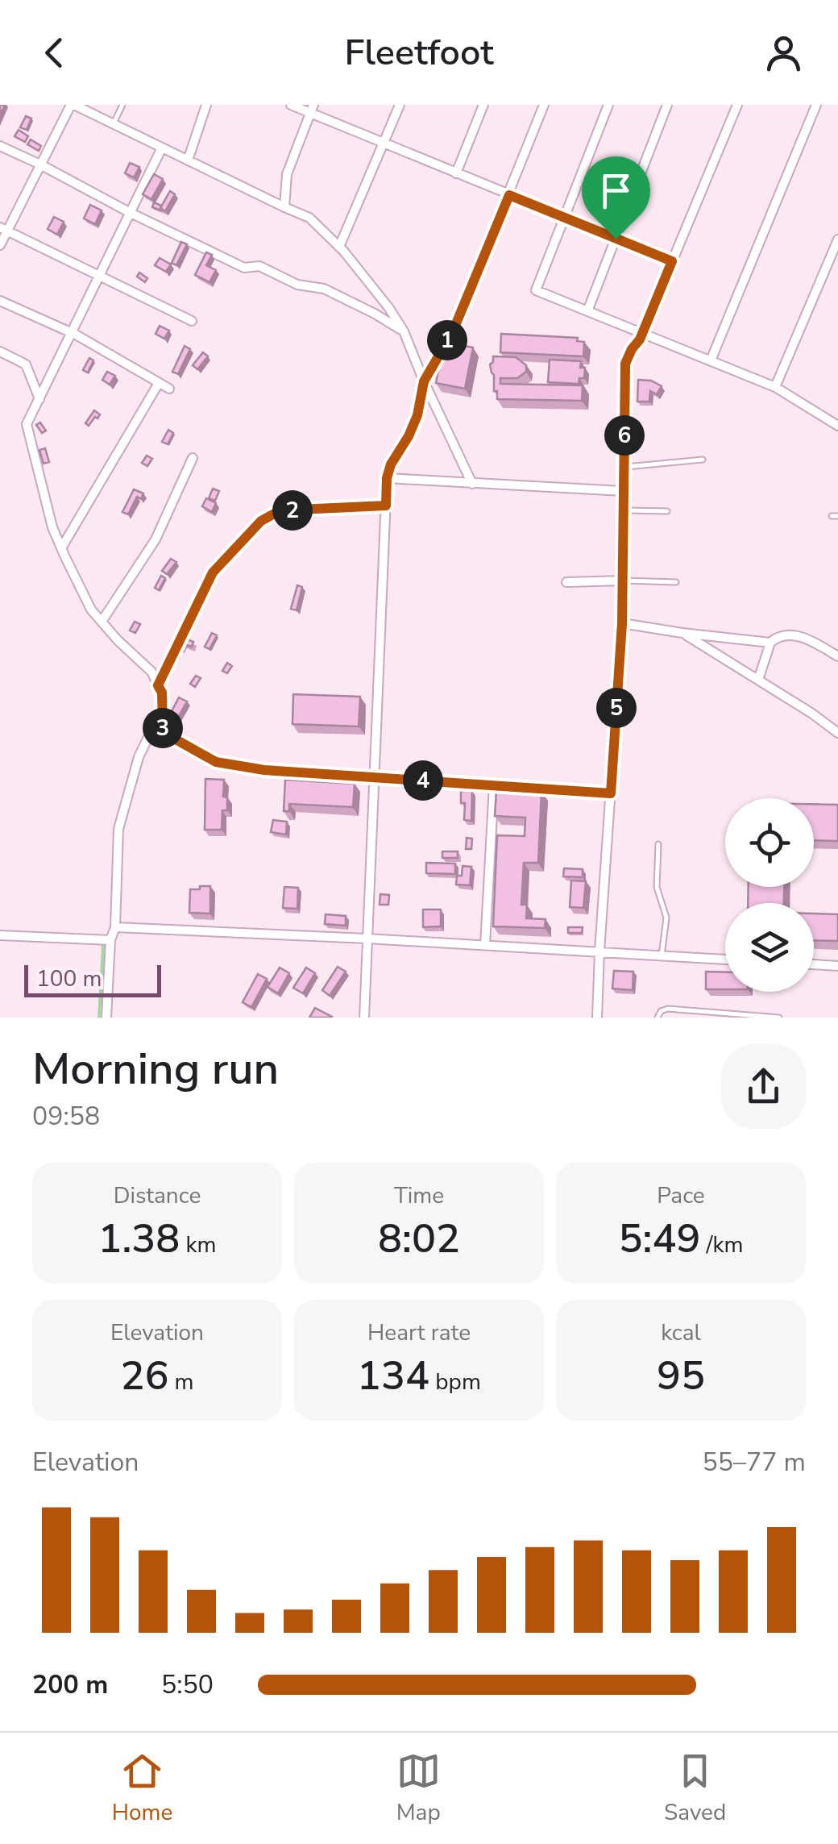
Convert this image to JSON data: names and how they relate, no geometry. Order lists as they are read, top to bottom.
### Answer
{
  "scale_bar": "100 m",
  "page": {
    "header": "Fleetfoot",
    "pins": [
      "1",
      "6",
      "2",
      "5",
      "3",
      "4"
    ],
    "scale": "100 m",
    "heading": ["Morning run", "09:58"],
    "stats": [
      ["Distance", "1.38 km"],
      ["Time", "8:02"],
      ["Pace", "5:49 /km"],
      ["Elevation", "26 m"],
      ["Heart rate", "134 bpm"],
      ["kcal", "95"]
    ],
    "chart": ["Elevation", "55–77 m"],
    "list": [
      {
        "name": "200 m",
        "note": "5:50"
      }
    ],
    "tabs": ["Home", "Map", "Saved"]
  }
}
